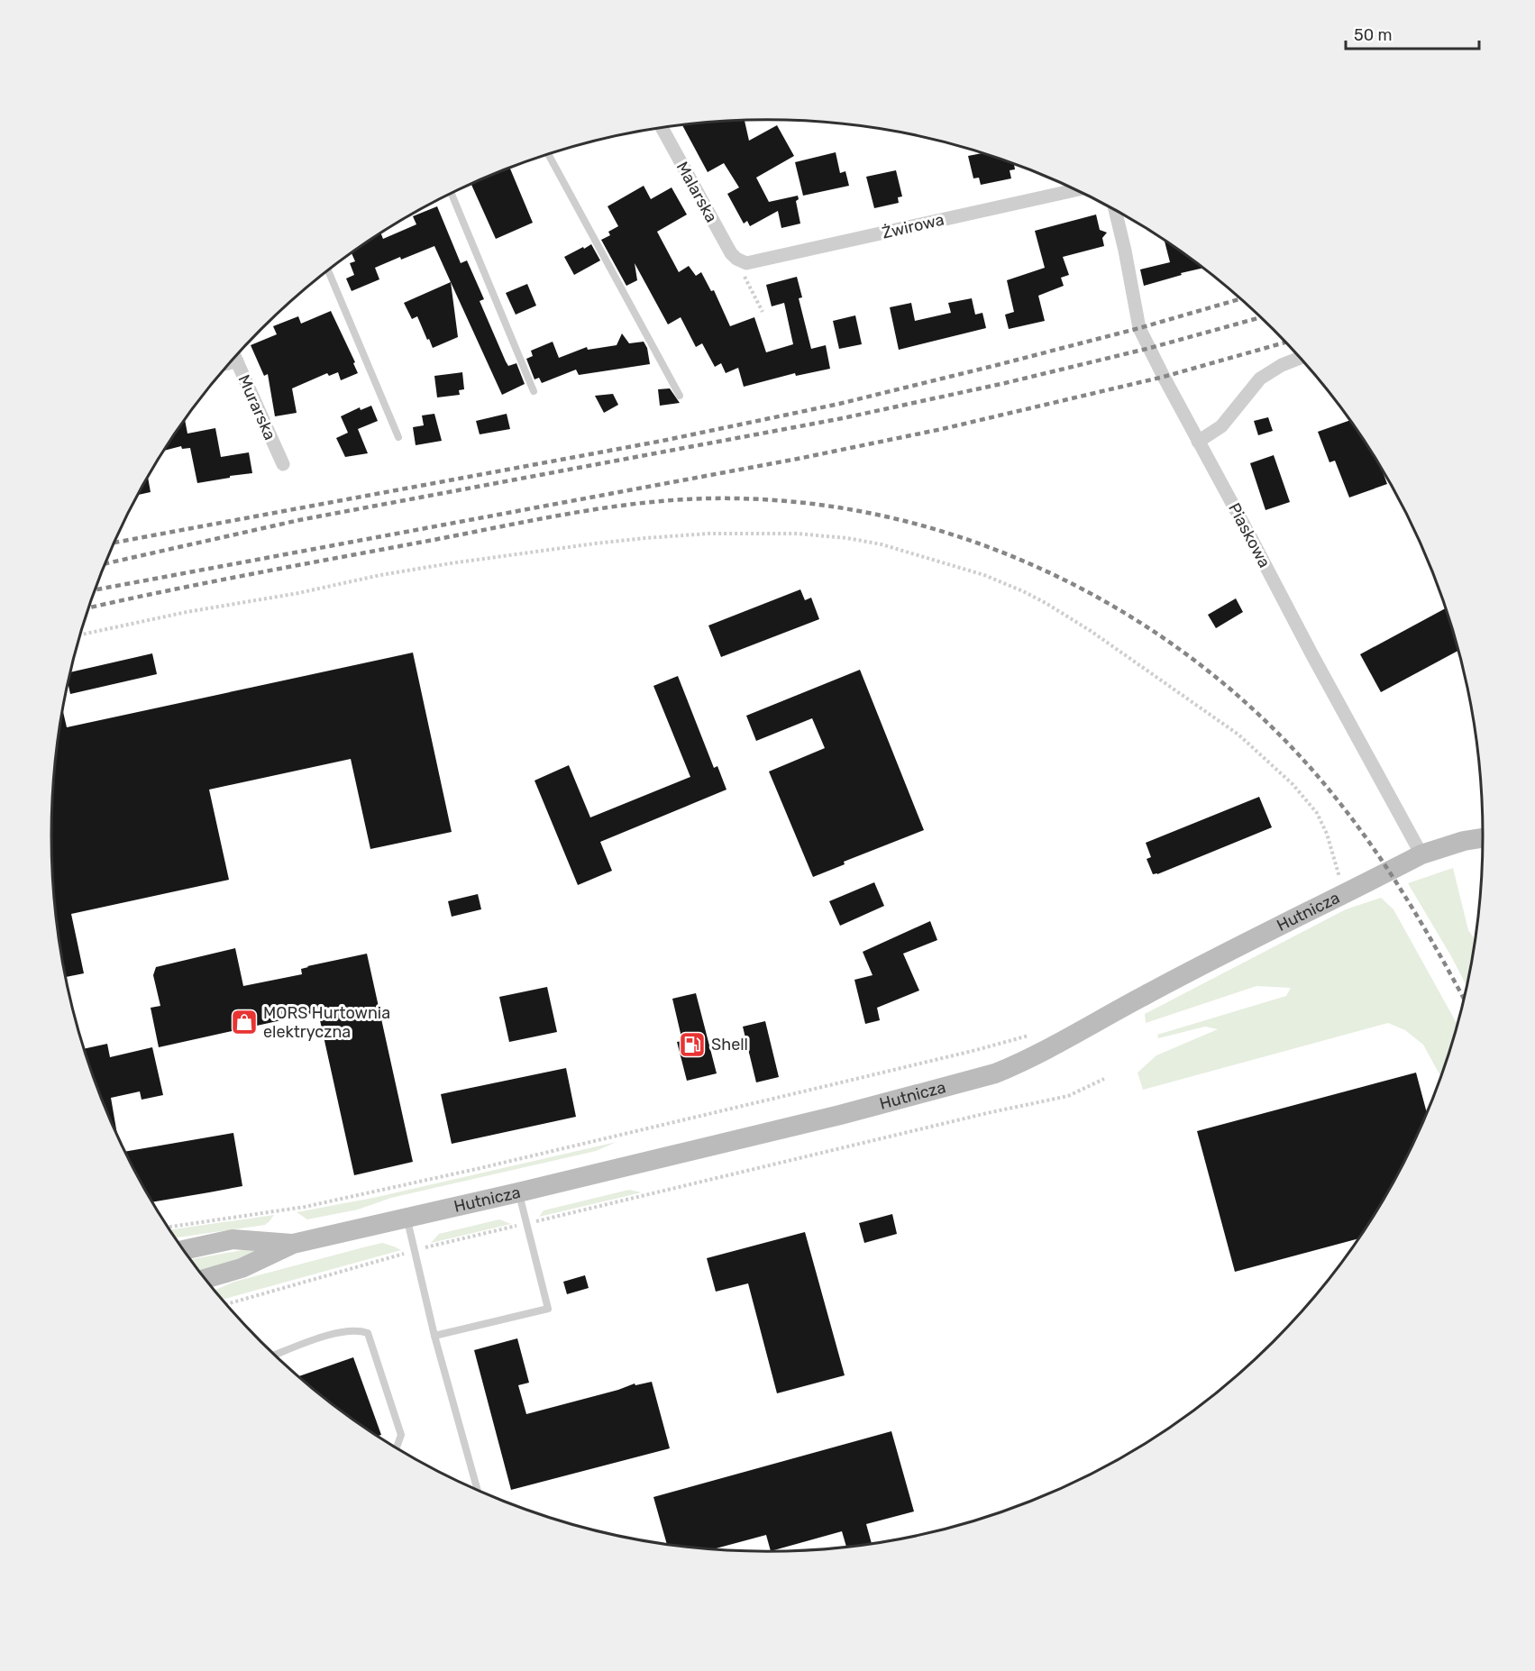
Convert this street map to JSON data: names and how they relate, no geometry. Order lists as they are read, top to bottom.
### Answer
{
  "streets": {
    "main road": ["Hutnicza"],
    "street": [
      "Malarska",
      "Żwirowa",
      "Murarska",
      "Piaskowa"
    ]
  },
  "crossings": [
    ["Malarska", "Żwirowa"],
    ["Piaskowa", "Hutnicza"]
  ],
  "places": {
    "shop": ["MORS Hurtownia elektryczna"],
    "fuel station": ["Shell"]
  },
  "scale_bar": "50 m"
}
